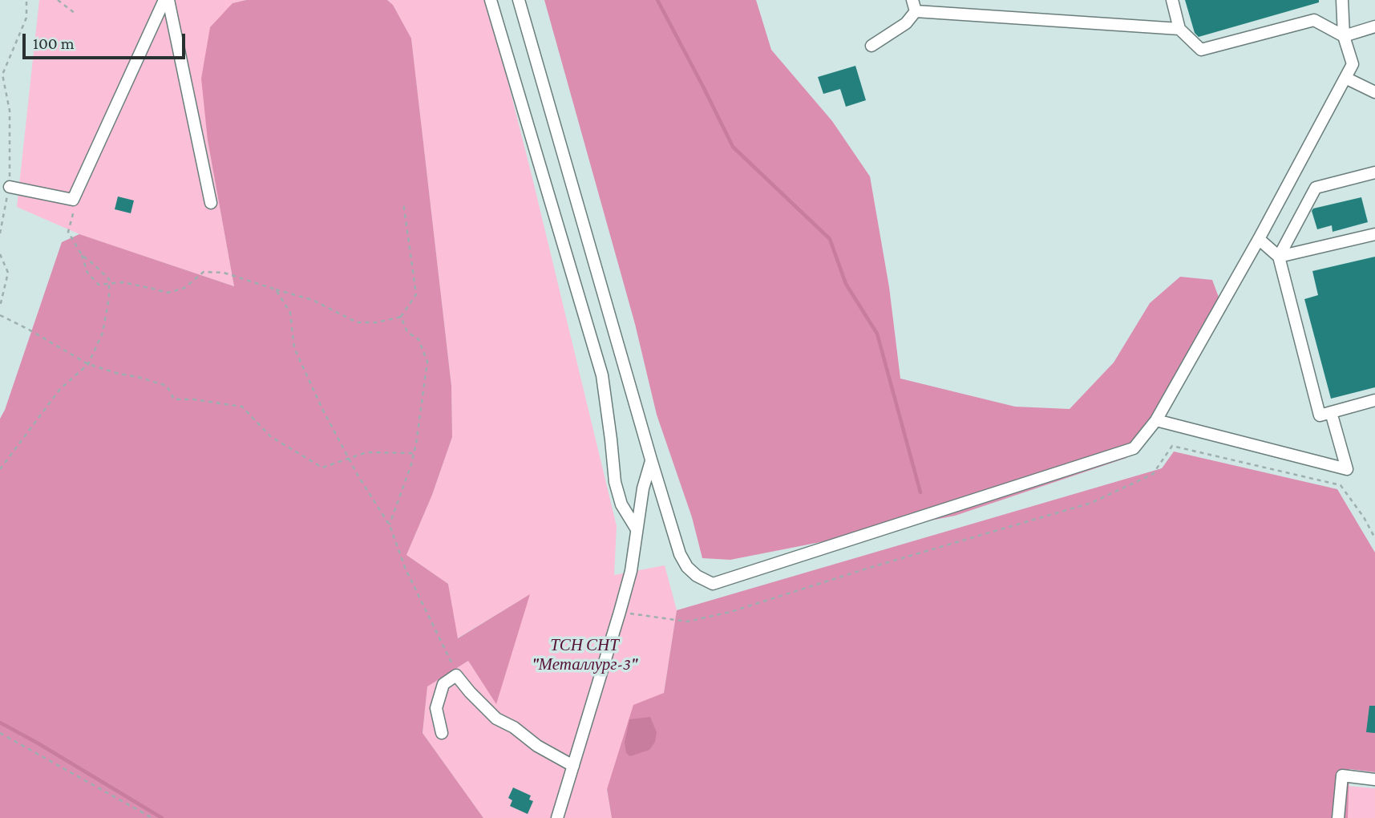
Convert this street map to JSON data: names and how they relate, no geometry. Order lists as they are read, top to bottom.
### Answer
{
  "parks": ["ТСН СНТ \"Металлург-3\""],
  "scale_bar": "100 m"
}
